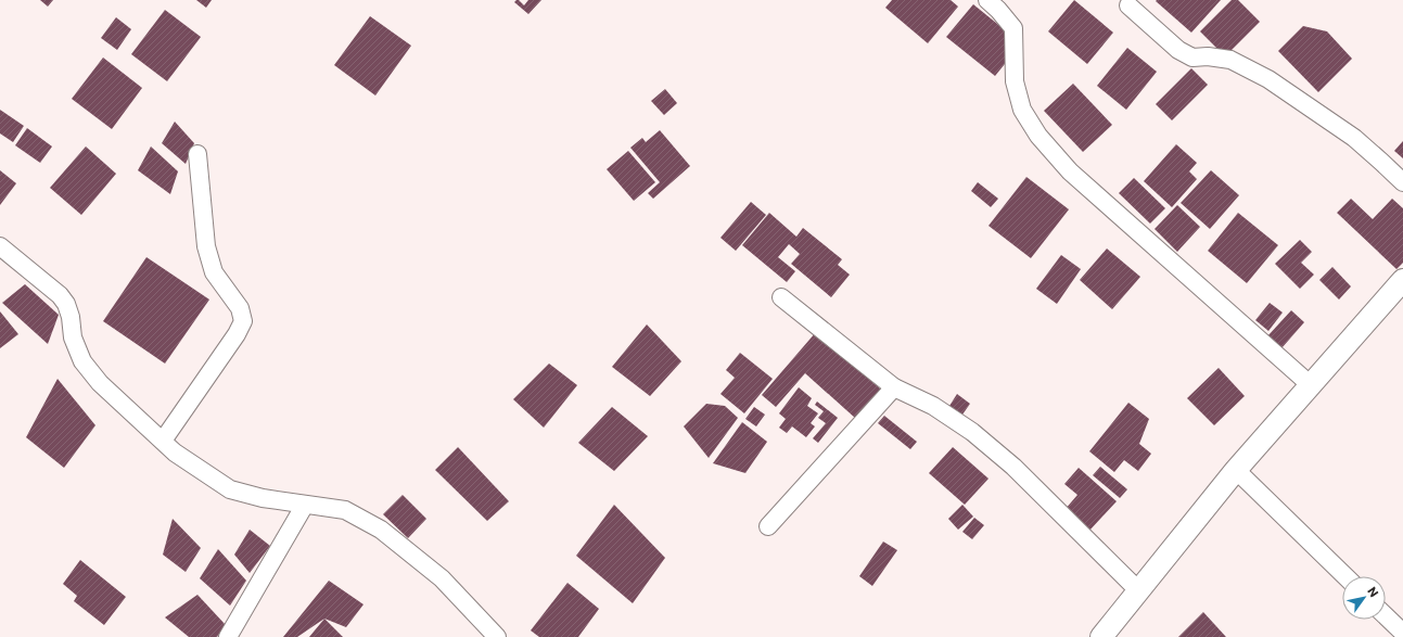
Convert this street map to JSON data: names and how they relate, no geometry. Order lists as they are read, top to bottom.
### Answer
{
  "north": "top right"
}
